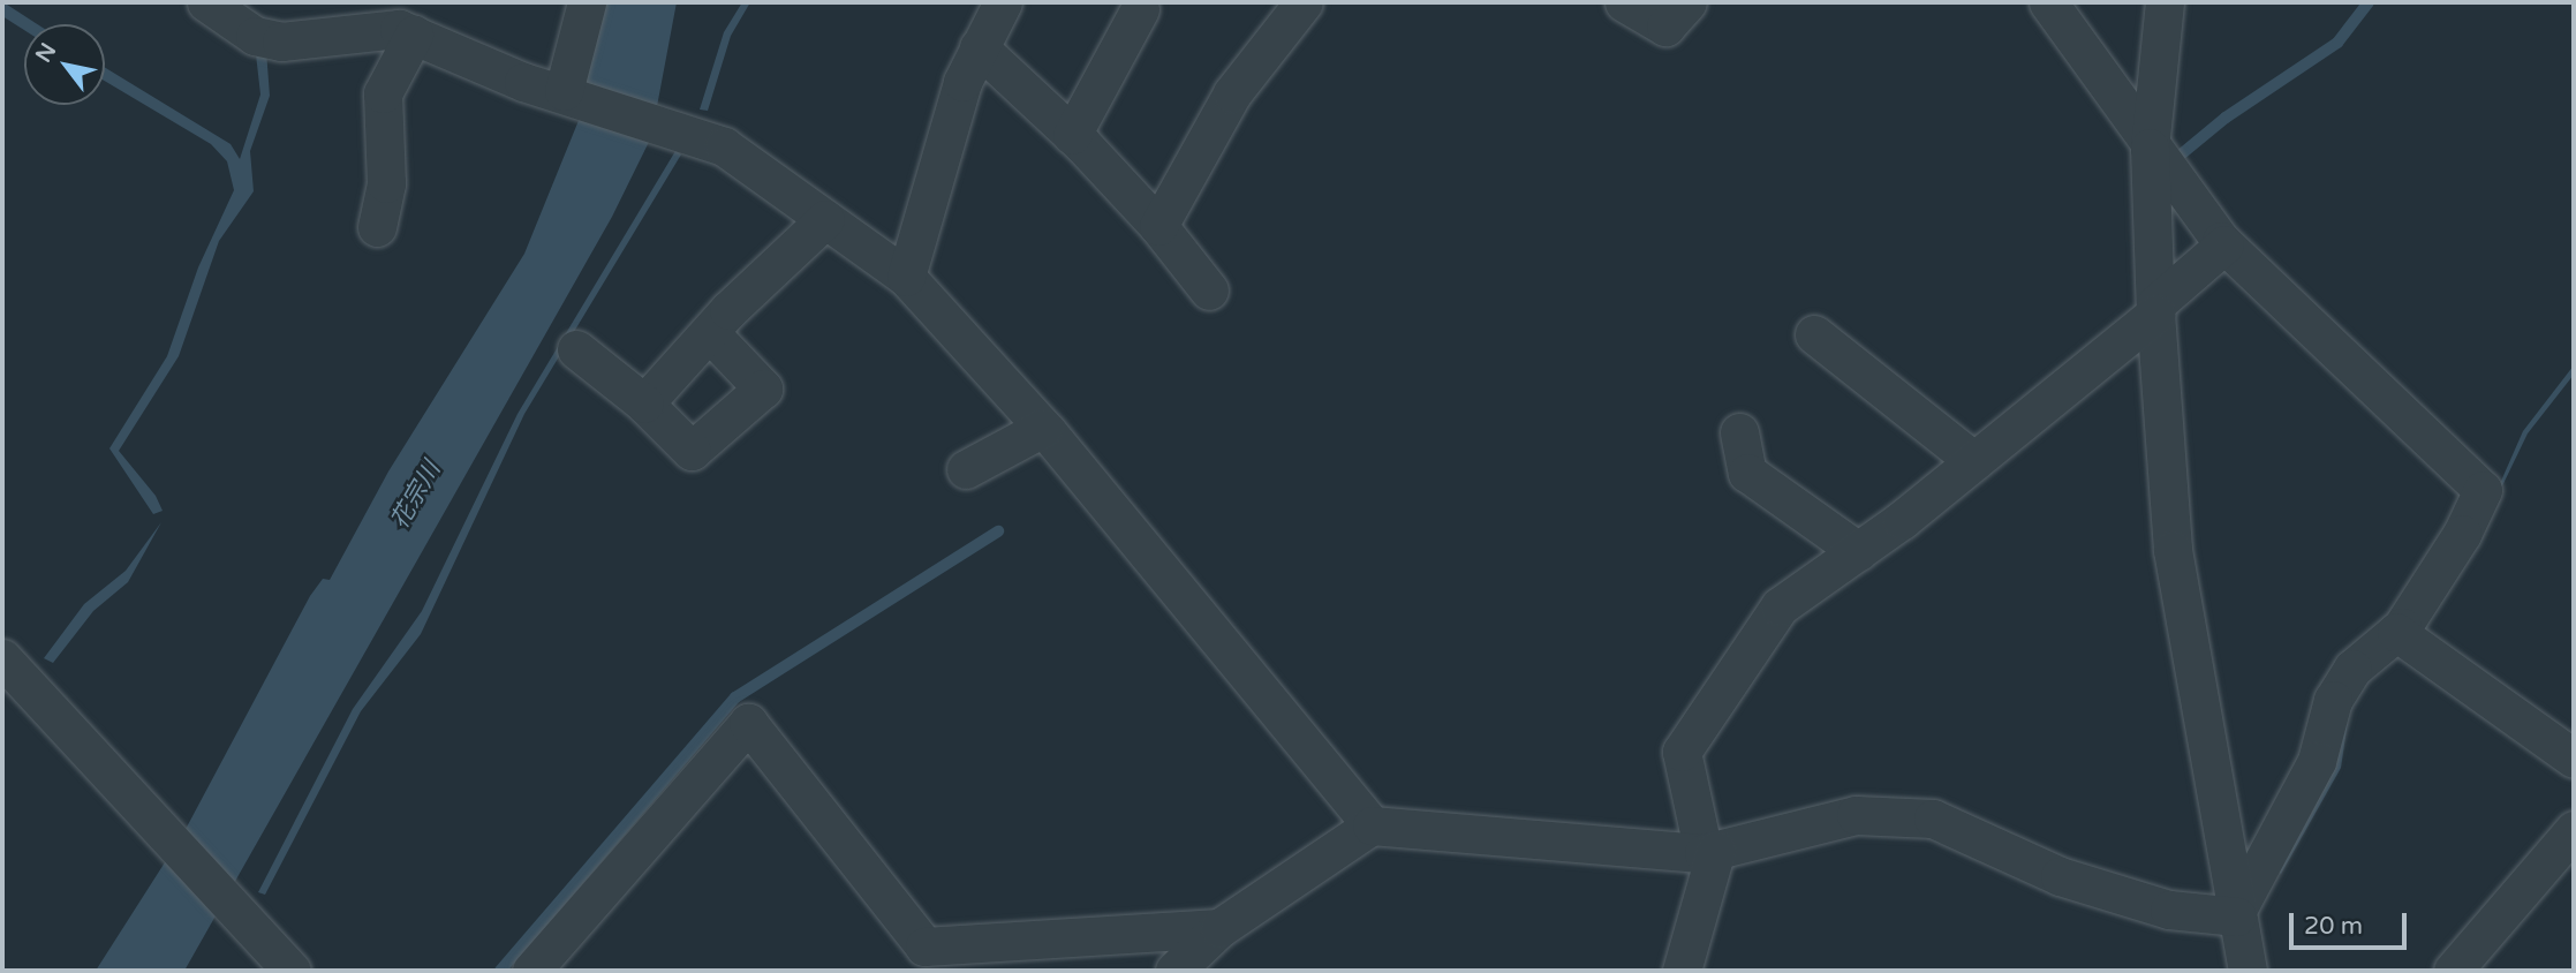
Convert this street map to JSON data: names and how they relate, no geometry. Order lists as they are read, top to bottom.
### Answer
{
  "water": ["花宗川"],
  "scale_bar": "20 m",
  "north": "top left"
}
